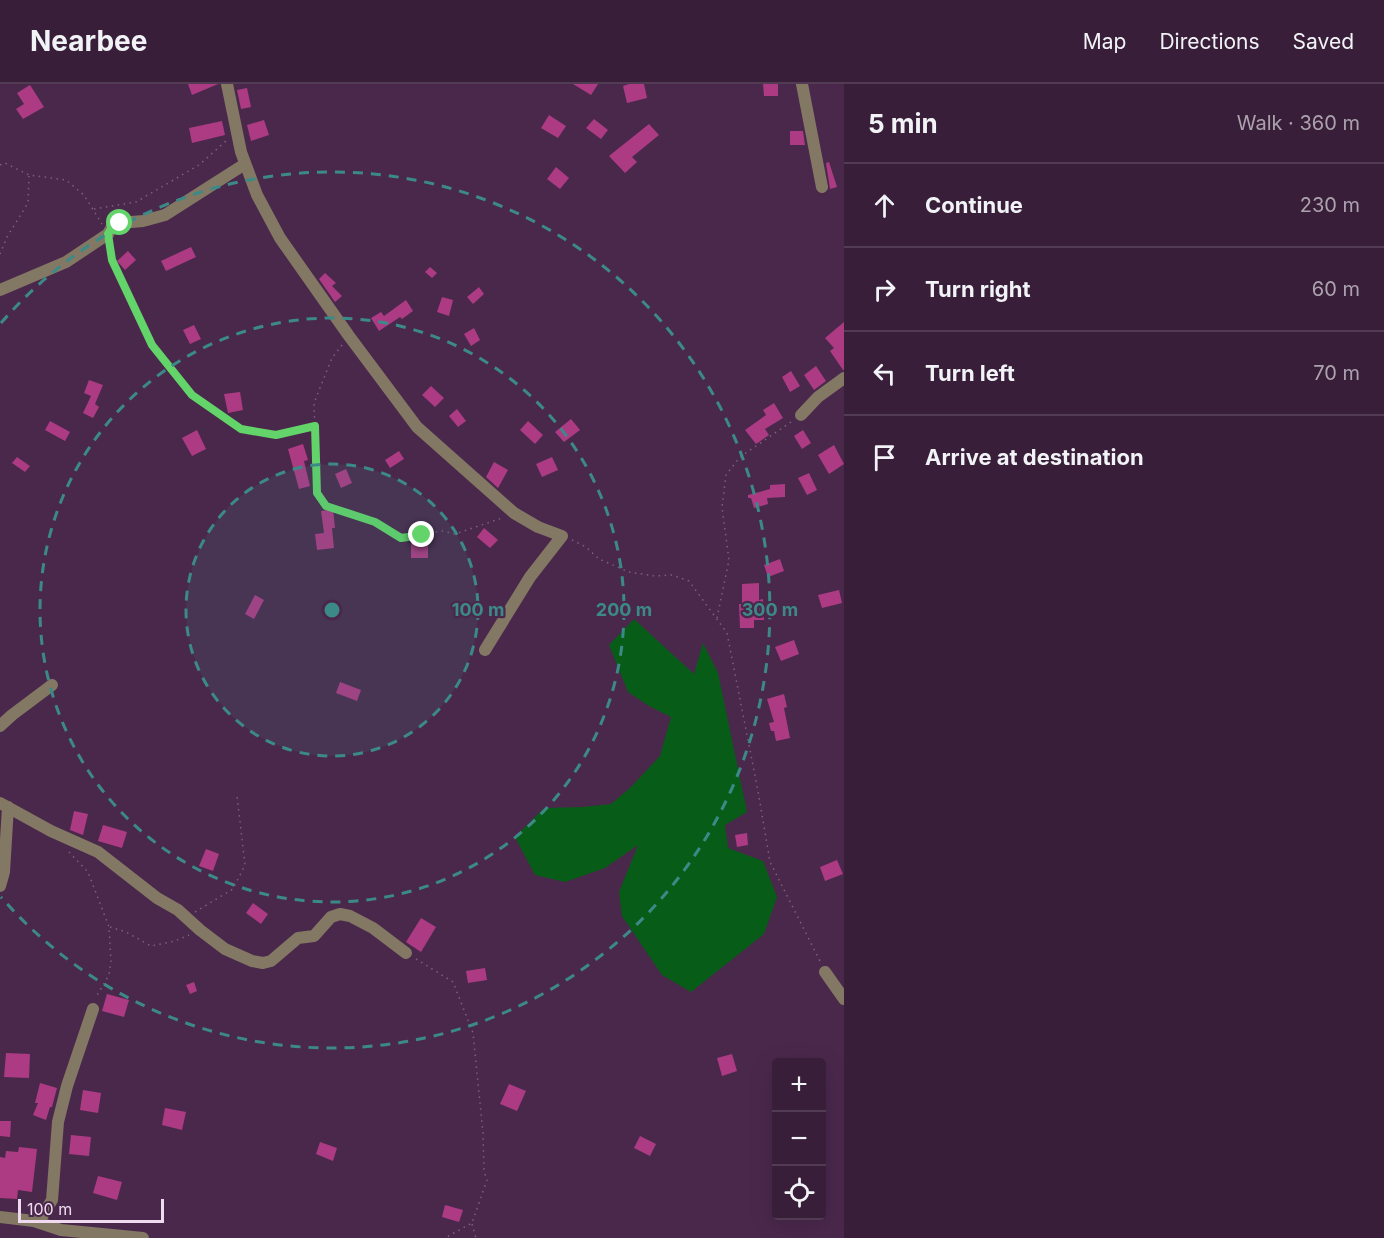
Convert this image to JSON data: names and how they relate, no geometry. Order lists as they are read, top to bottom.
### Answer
{
  "scale_bar": "100 m",
  "page": {
    "header": "Nearbee",
    "nav": ["Map", "Directions", "Saved"],
    "heading": ["5 min", "Walk · 360 m"],
    "list": [
      ["Continue", "230 m"],
      ["Turn right", "60 m"],
      ["Turn left", "70 m"],
      "Arrive at destination"
    ],
    "map_buttons": ["+", "−"],
    "scale": "100 m"
  },
  "rings": ["100 m", "200 m", "300 m"]
}
